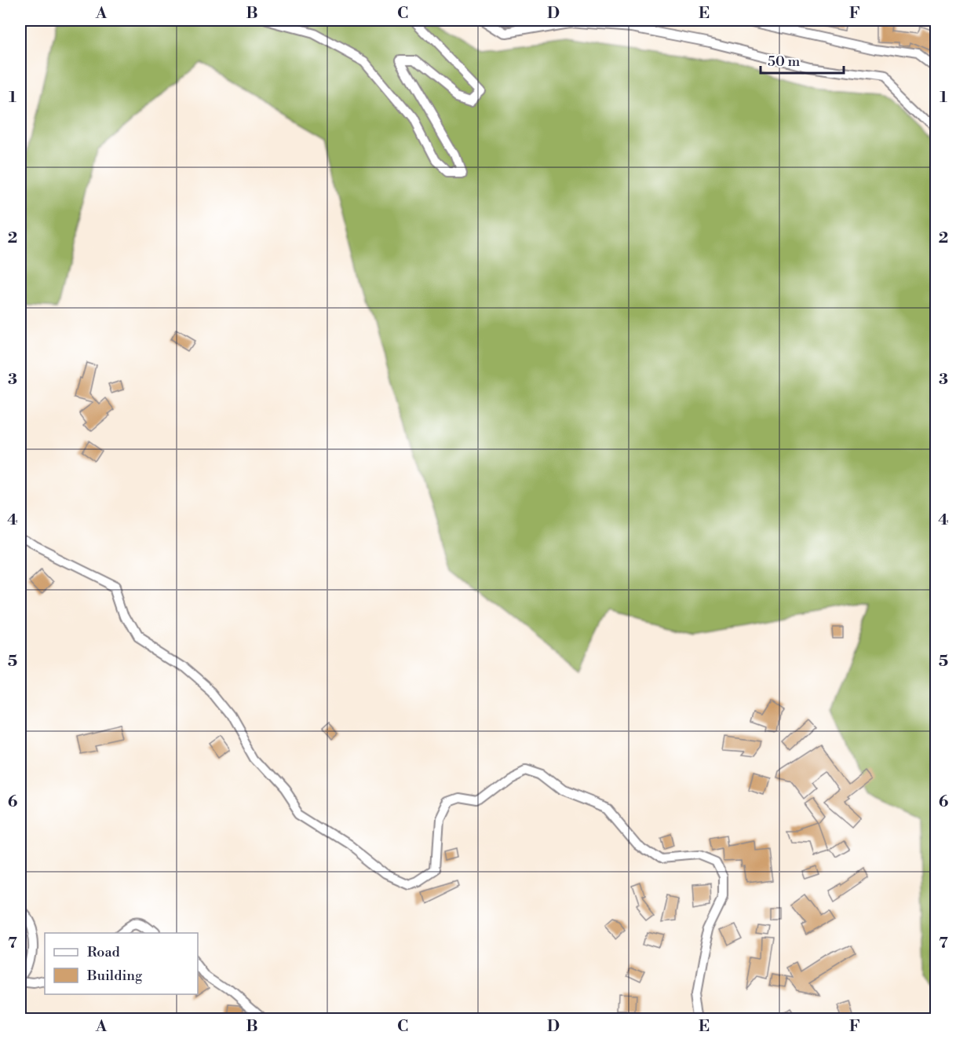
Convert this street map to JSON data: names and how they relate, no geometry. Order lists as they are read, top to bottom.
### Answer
{
  "legend": ["Road", "Building"],
  "scale_bar": "50 m",
  "grid": {
    "columns": [
      "A",
      "B",
      "C",
      "D",
      "E",
      "F"
    ],
    "rows": [
      "1",
      "2",
      "3",
      "4",
      "5",
      "6",
      "7"
    ]
  }
}
